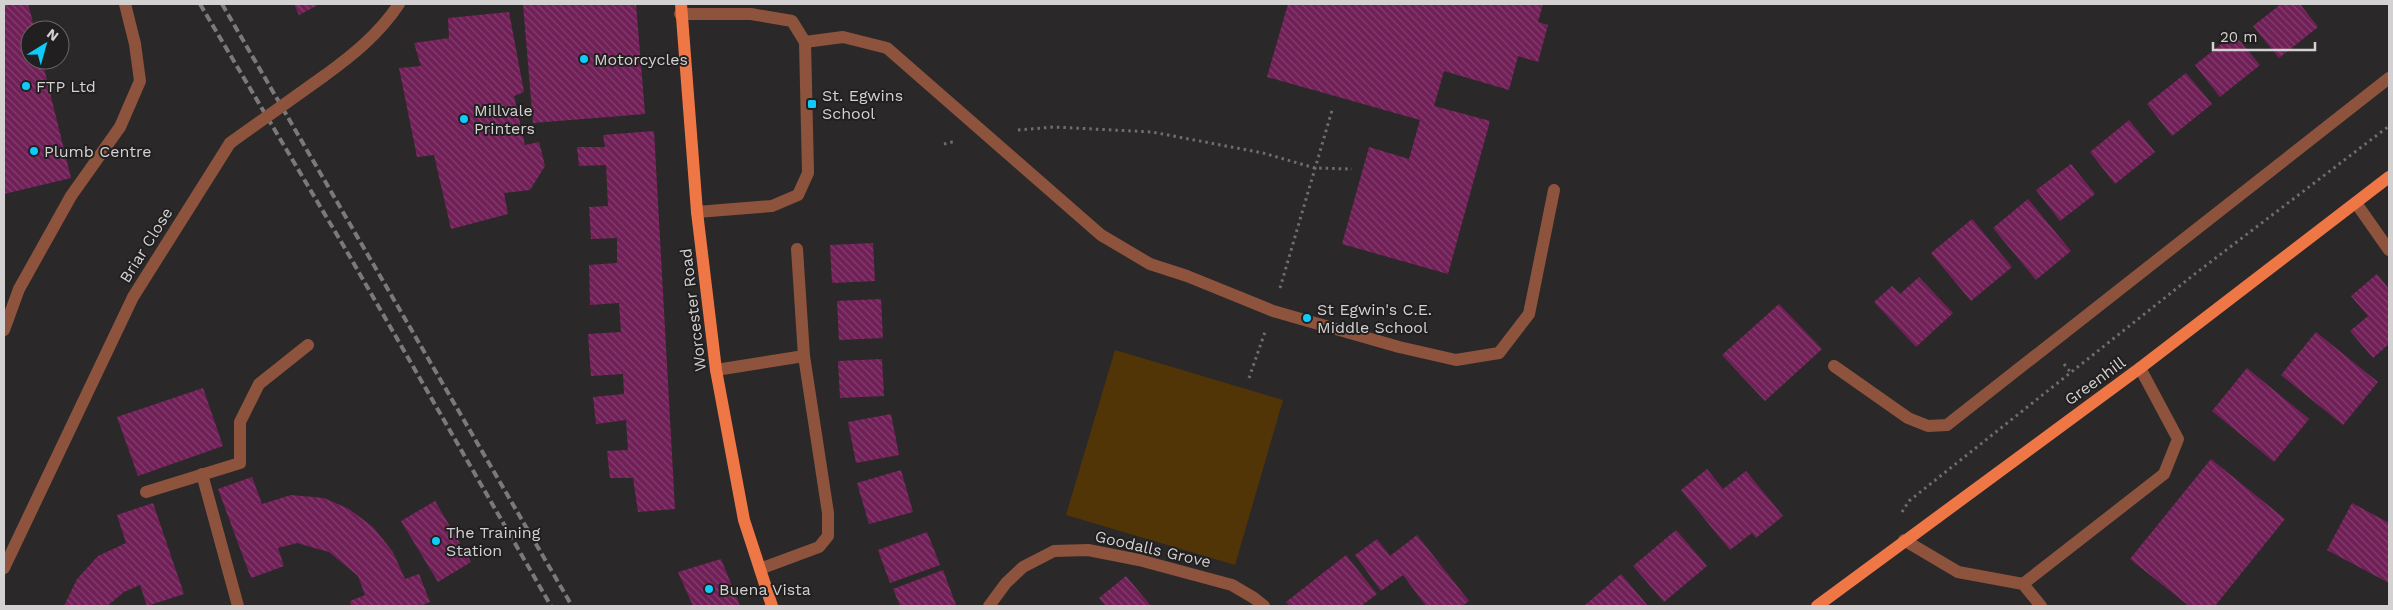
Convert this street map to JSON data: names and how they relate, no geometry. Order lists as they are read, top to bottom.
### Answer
{
  "streets": {
    "main road": ["Worcester Road", "Greenhill"],
    "street": ["Briar Close", "Goodalls Grove"]
  },
  "places": {
    "other": [
      "Motorcycles",
      "FTP Ltd",
      "Millvale Printers",
      "Plumb Centre",
      "St Egwin's C.E. Middle School",
      "The Training Station",
      "Buena Vista"
    ],
    "transit": ["St. Egwins School"]
  },
  "scale_bar": "20 m",
  "north": "top right"
}
